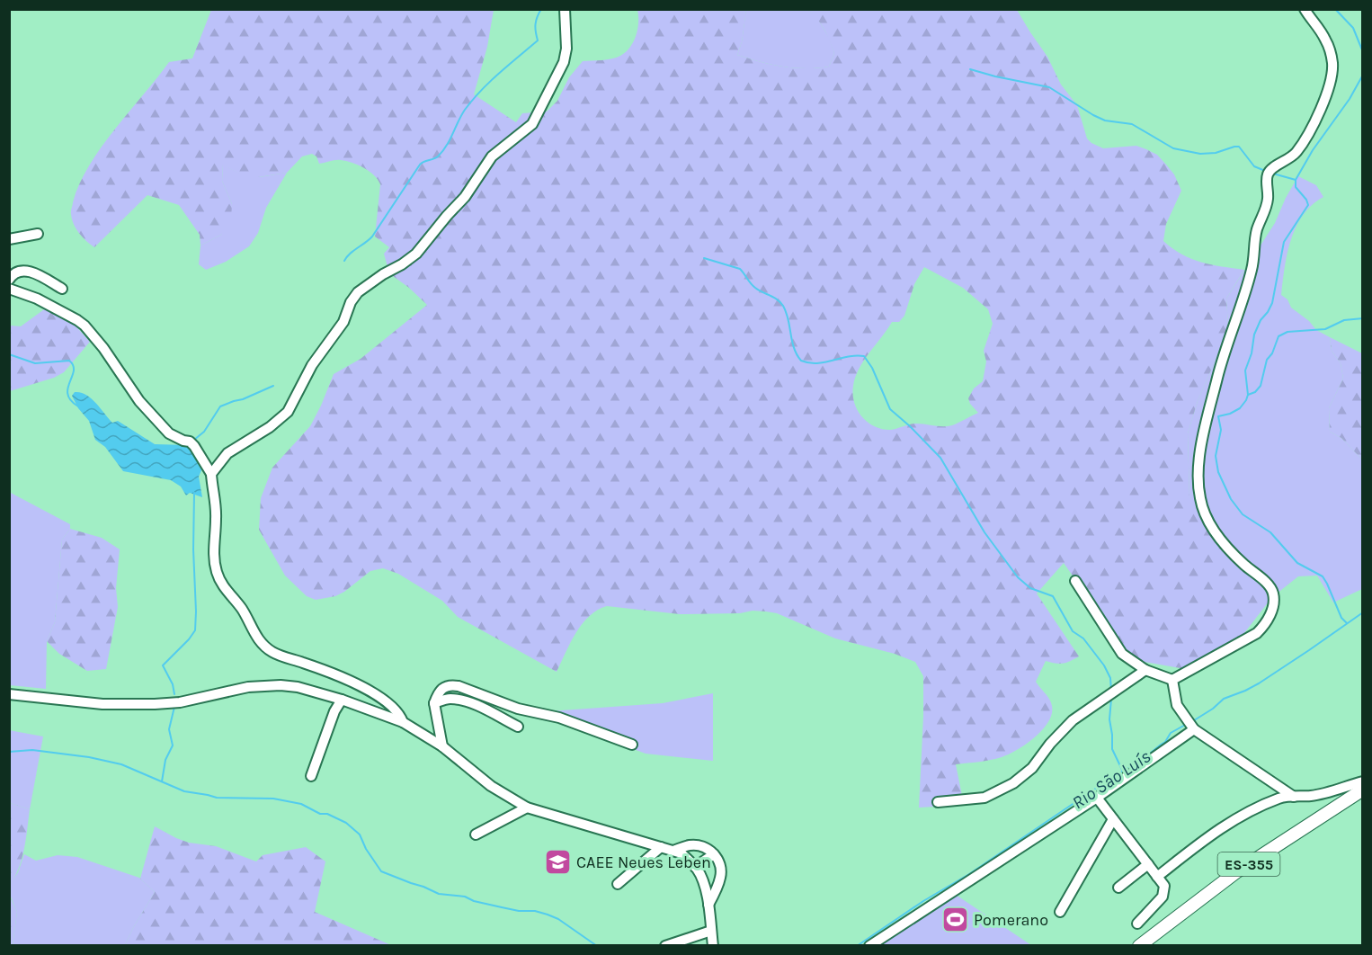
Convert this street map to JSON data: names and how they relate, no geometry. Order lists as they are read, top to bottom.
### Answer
{
  "streets": {
    "main road": ["ES-355"]
  },
  "water": ["Rio São Luís"],
  "places": {
    "school or university": ["CAEE Neues Leben"],
    "sports": ["Pomerano"]
  }
}
